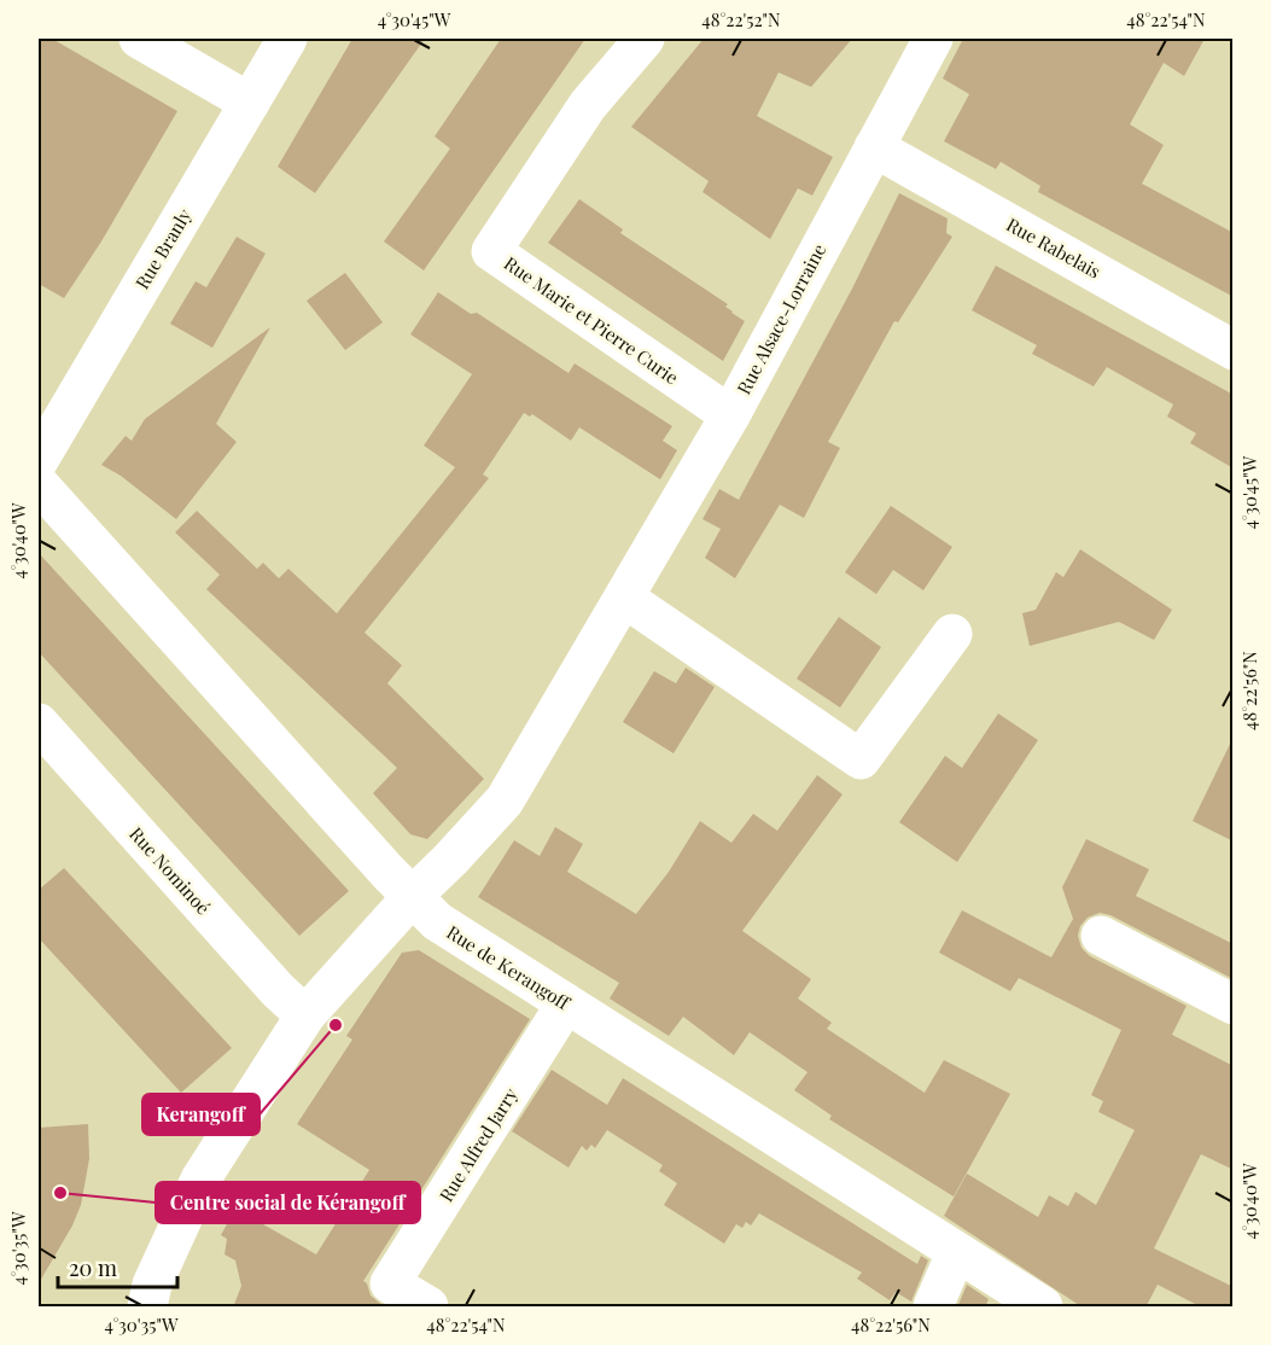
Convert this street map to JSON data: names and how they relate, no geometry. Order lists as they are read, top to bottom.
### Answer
{
  "streets": {
    "street": [
      "Rue Rabelais",
      "Rue Branly",
      "Rue Alsace-Lorraine",
      "Rue Marie et Pierre Curie",
      "Rue Nominoé",
      "Rue de Kerangoff",
      "Rue Alfred Jarry"
    ]
  },
  "crossings": [
    ["Rue Rabelais", "Rue Alsace-Lorraine"],
    ["Rue Alsace-Lorraine", "Rue Marie et Pierre Curie"],
    ["Rue Alsace-Lorraine", "Rue Nominoé"],
    ["Rue Alsace-Lorraine", "Rue de Kerangoff"],
    ["Rue de Kerangoff", "Rue Alfred Jarry"]
  ],
  "places": ["Kerangoff", "Centre social de Kérangoff"],
  "scale_bar": "20 m",
  "coordinates": [
    "4°30'45\"W",
    "48°22'52\"N",
    "48°22'54\"N",
    "4°30'40\"W",
    "48°22'56\"N",
    "4°30'35\"W"
  ]
}
